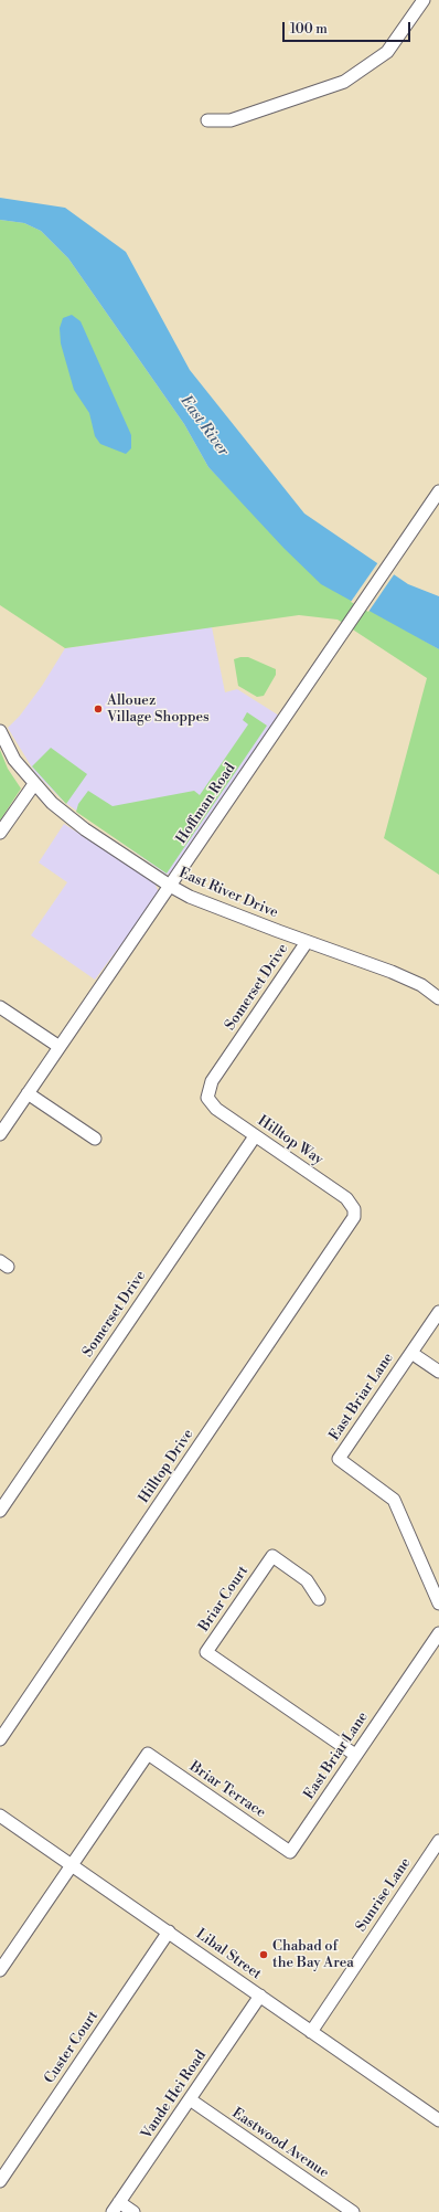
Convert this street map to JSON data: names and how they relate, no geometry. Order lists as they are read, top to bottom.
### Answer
{
  "streets": {
    "street": [
      "Hoffman Road",
      "East River Drive",
      "Somerset Drive",
      "Hilltop Way",
      "East Briar Lane",
      "Hilltop Drive",
      "Briar Court",
      "Briar Terrace",
      "Sunrise Lane",
      "Libal Street",
      "Custer Court",
      "Vande Hei Road",
      "Eastwood Avenue"
    ]
  },
  "crossings": [
    ["Hoffman Road", "East River Drive"],
    ["East River Drive", "Somerset Drive"],
    ["Somerset Drive", "Hilltop Way"],
    ["Hilltop Way", "Hilltop Drive"],
    ["East Briar Lane", "Briar Court"],
    ["East Briar Lane", "Briar Terrace"],
    ["Briar Terrace", "Libal Street"],
    ["Sunrise Lane", "Libal Street"],
    ["Libal Street", "Custer Court"],
    ["Libal Street", "Vande Hei Road"],
    ["Vande Hei Road", "Eastwood Avenue"]
  ],
  "water": ["East River"],
  "places": ["Allouez Village Shoppes", "Chabad of the Bay Area"],
  "scale_bar": "100 m"
}
